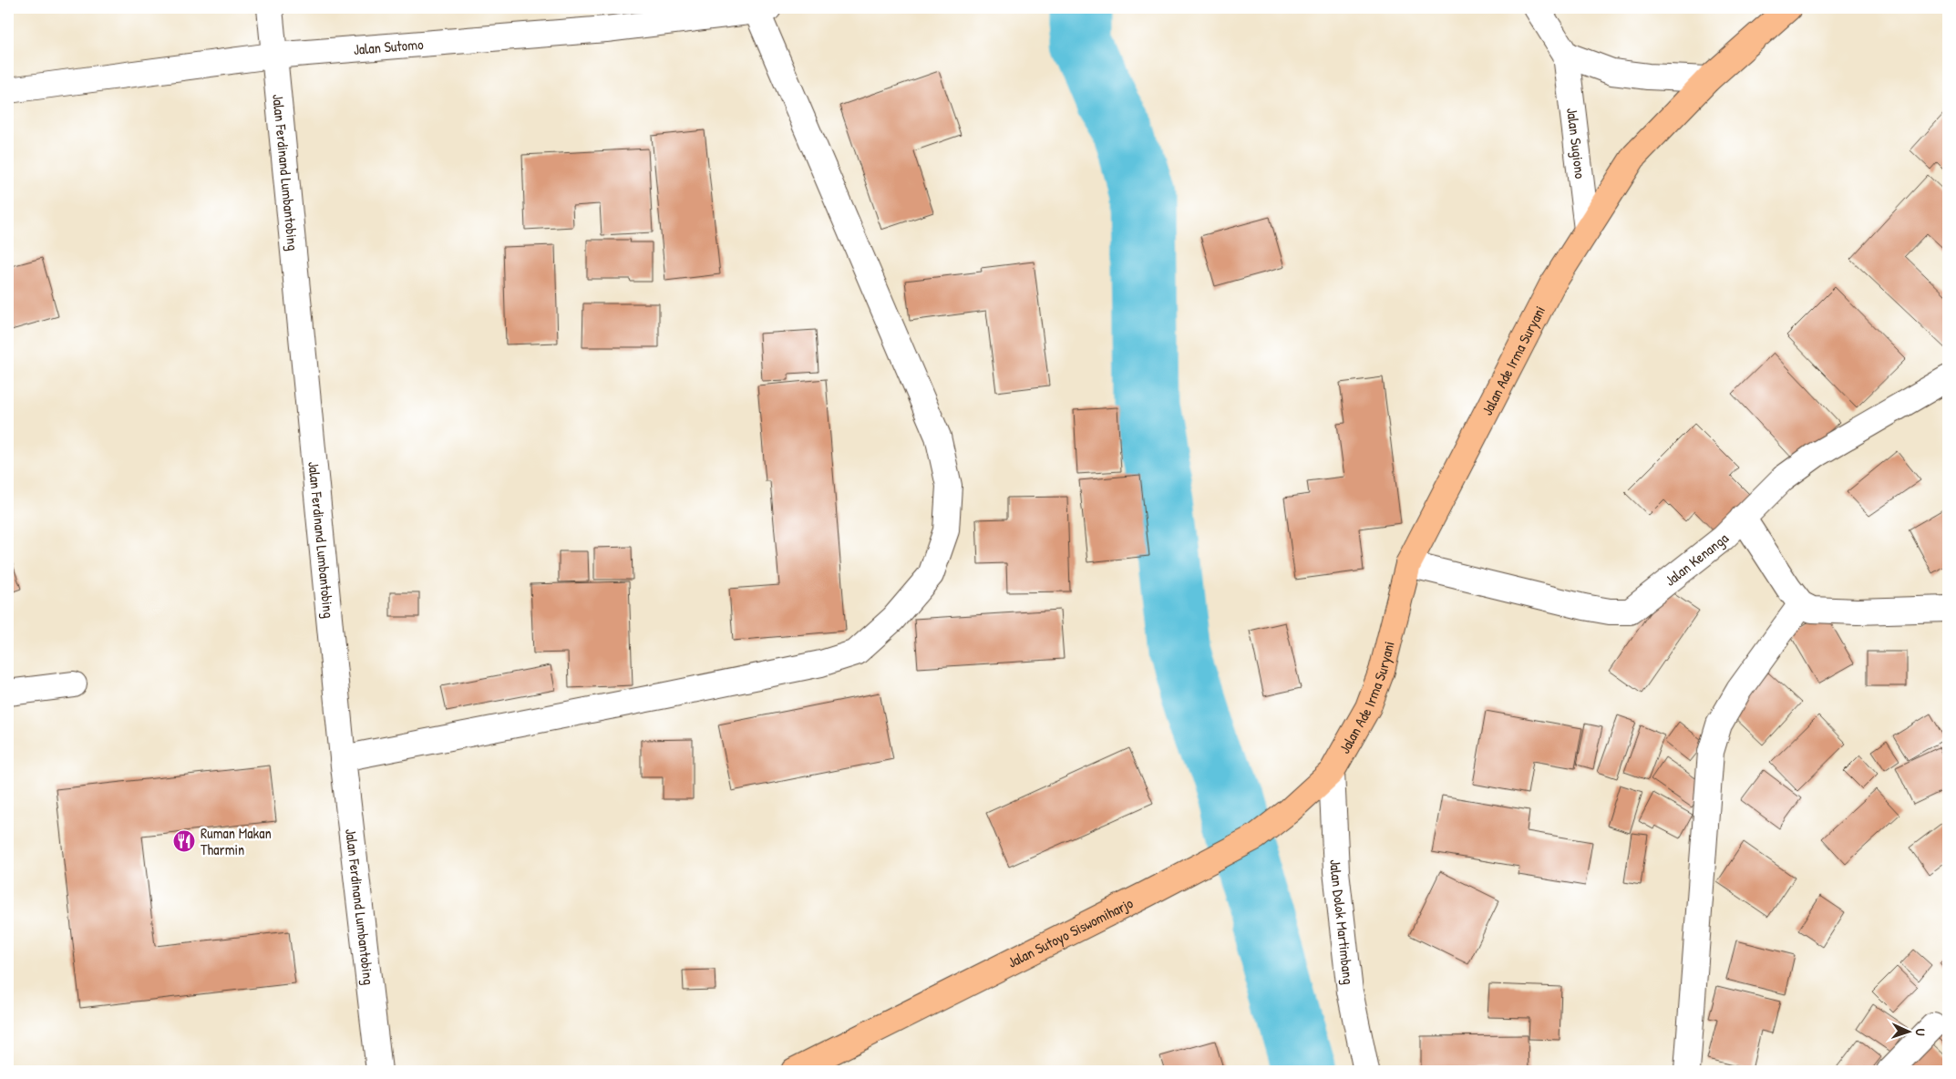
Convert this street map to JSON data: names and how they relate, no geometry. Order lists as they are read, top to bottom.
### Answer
{
  "streets": {
    "highway": ["Jalan Ade Irma Suryani", "Jalan Sutoyo Siswomiharjo"],
    "street": [
      "Jalan Sutomo",
      "Jalan Sugiono",
      "Jalan Ferdinand Lumbantobing",
      "Jalan Kenanga",
      "Jalan Dolok Martimbang"
    ]
  },
  "crossings": [
    ["Jalan Sutomo", "Jalan Ferdinand Lumbantobing"],
    ["Jalan Sugiono", "Jalan Ade Irma Suryani"],
    ["Jalan Ade Irma Suryani", "Jalan Kenanga"],
    ["Jalan Ade Irma Suryani", "Jalan Dolok Martimbang"],
    ["Jalan Ade Irma Suryani", "Jalan Sutoyo Siswomiharjo"],
    ["Jalan Dolok Martimbang", "Jalan Sutoyo Siswomiharjo"]
  ],
  "places": {
    "restaurant": ["Ruman Makan Tharmin"]
  },
  "north": "right"
}
